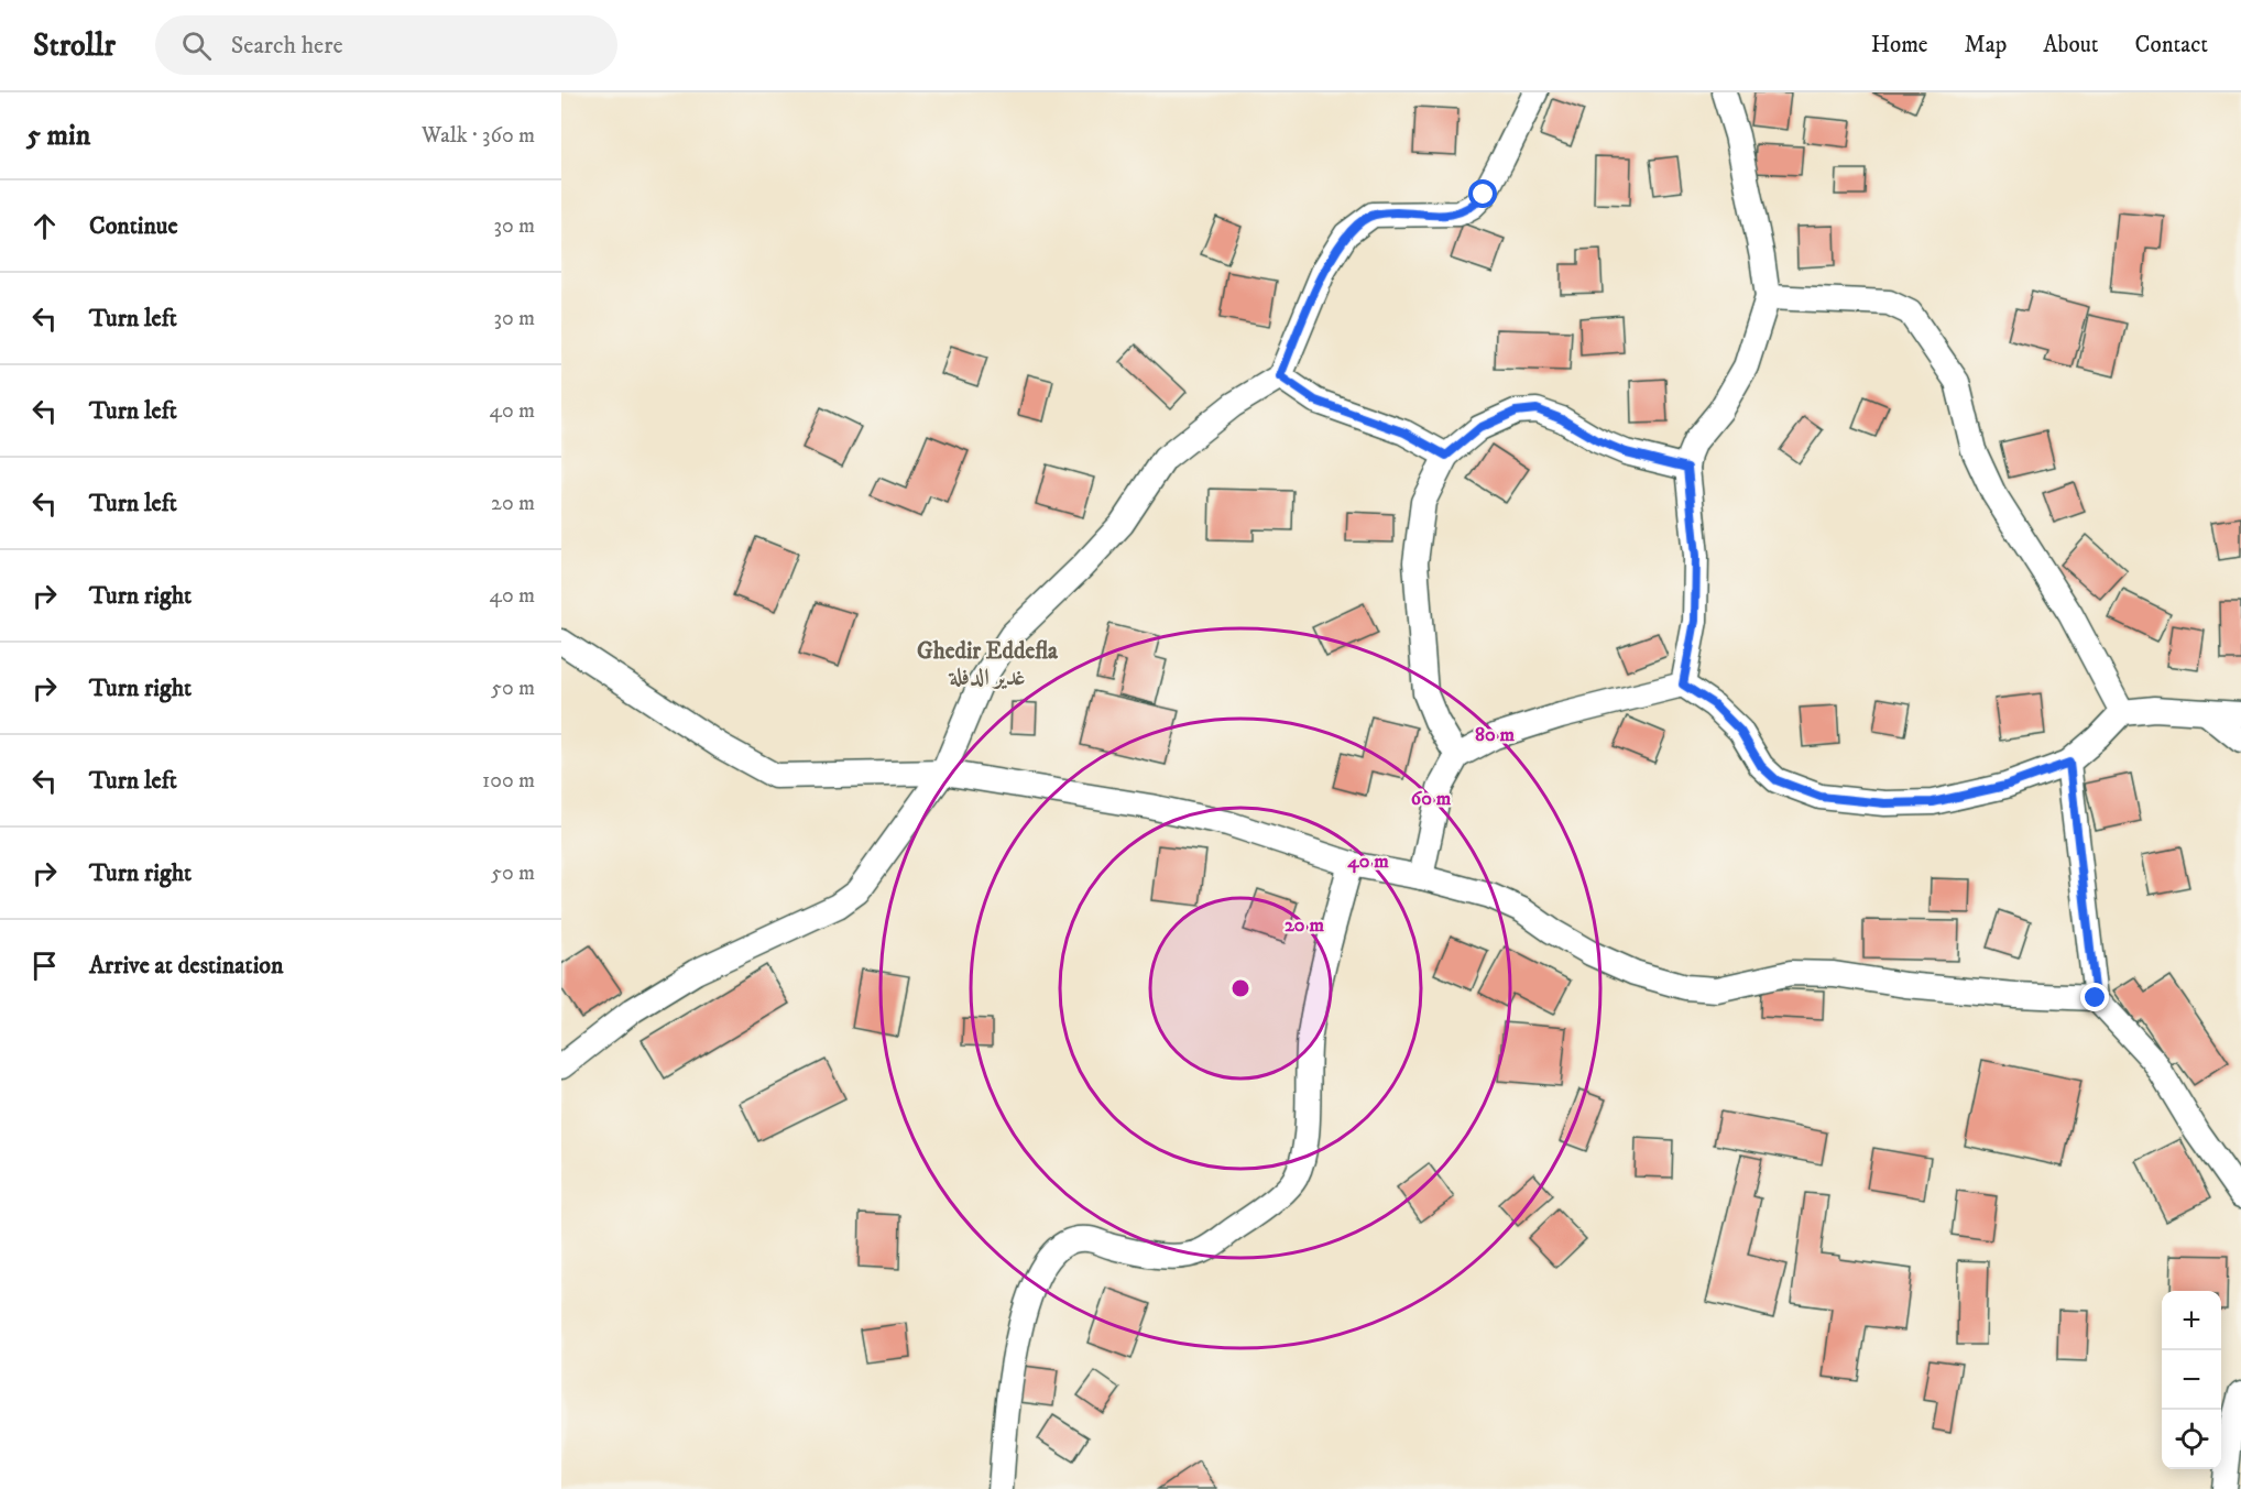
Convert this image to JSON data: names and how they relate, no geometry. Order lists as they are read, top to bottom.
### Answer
{
  "districts": ["Ghedir Eddefla غدير الدفلة"],
  "page": {
    "header": "Strollr",
    "search": "Search here",
    "nav": [
      "Home",
      "Map",
      "About",
      "Contact"
    ],
    "heading": ["5 min", "Walk · 360 m"],
    "list": [
      ["Continue", "30 m"],
      ["Turn left", "30 m"],
      ["Turn left", "40 m"],
      ["Turn left", "20 m"],
      ["Turn right", "40 m"],
      ["Turn right", "50 m"],
      ["Turn left", "100 m"],
      ["Turn right", "50 m"],
      "Arrive at destination"
    ],
    "map_buttons": ["+", "−"]
  },
  "rings": [
    "80 m",
    "60 m",
    "40 m",
    "20 m"
  ]
}
